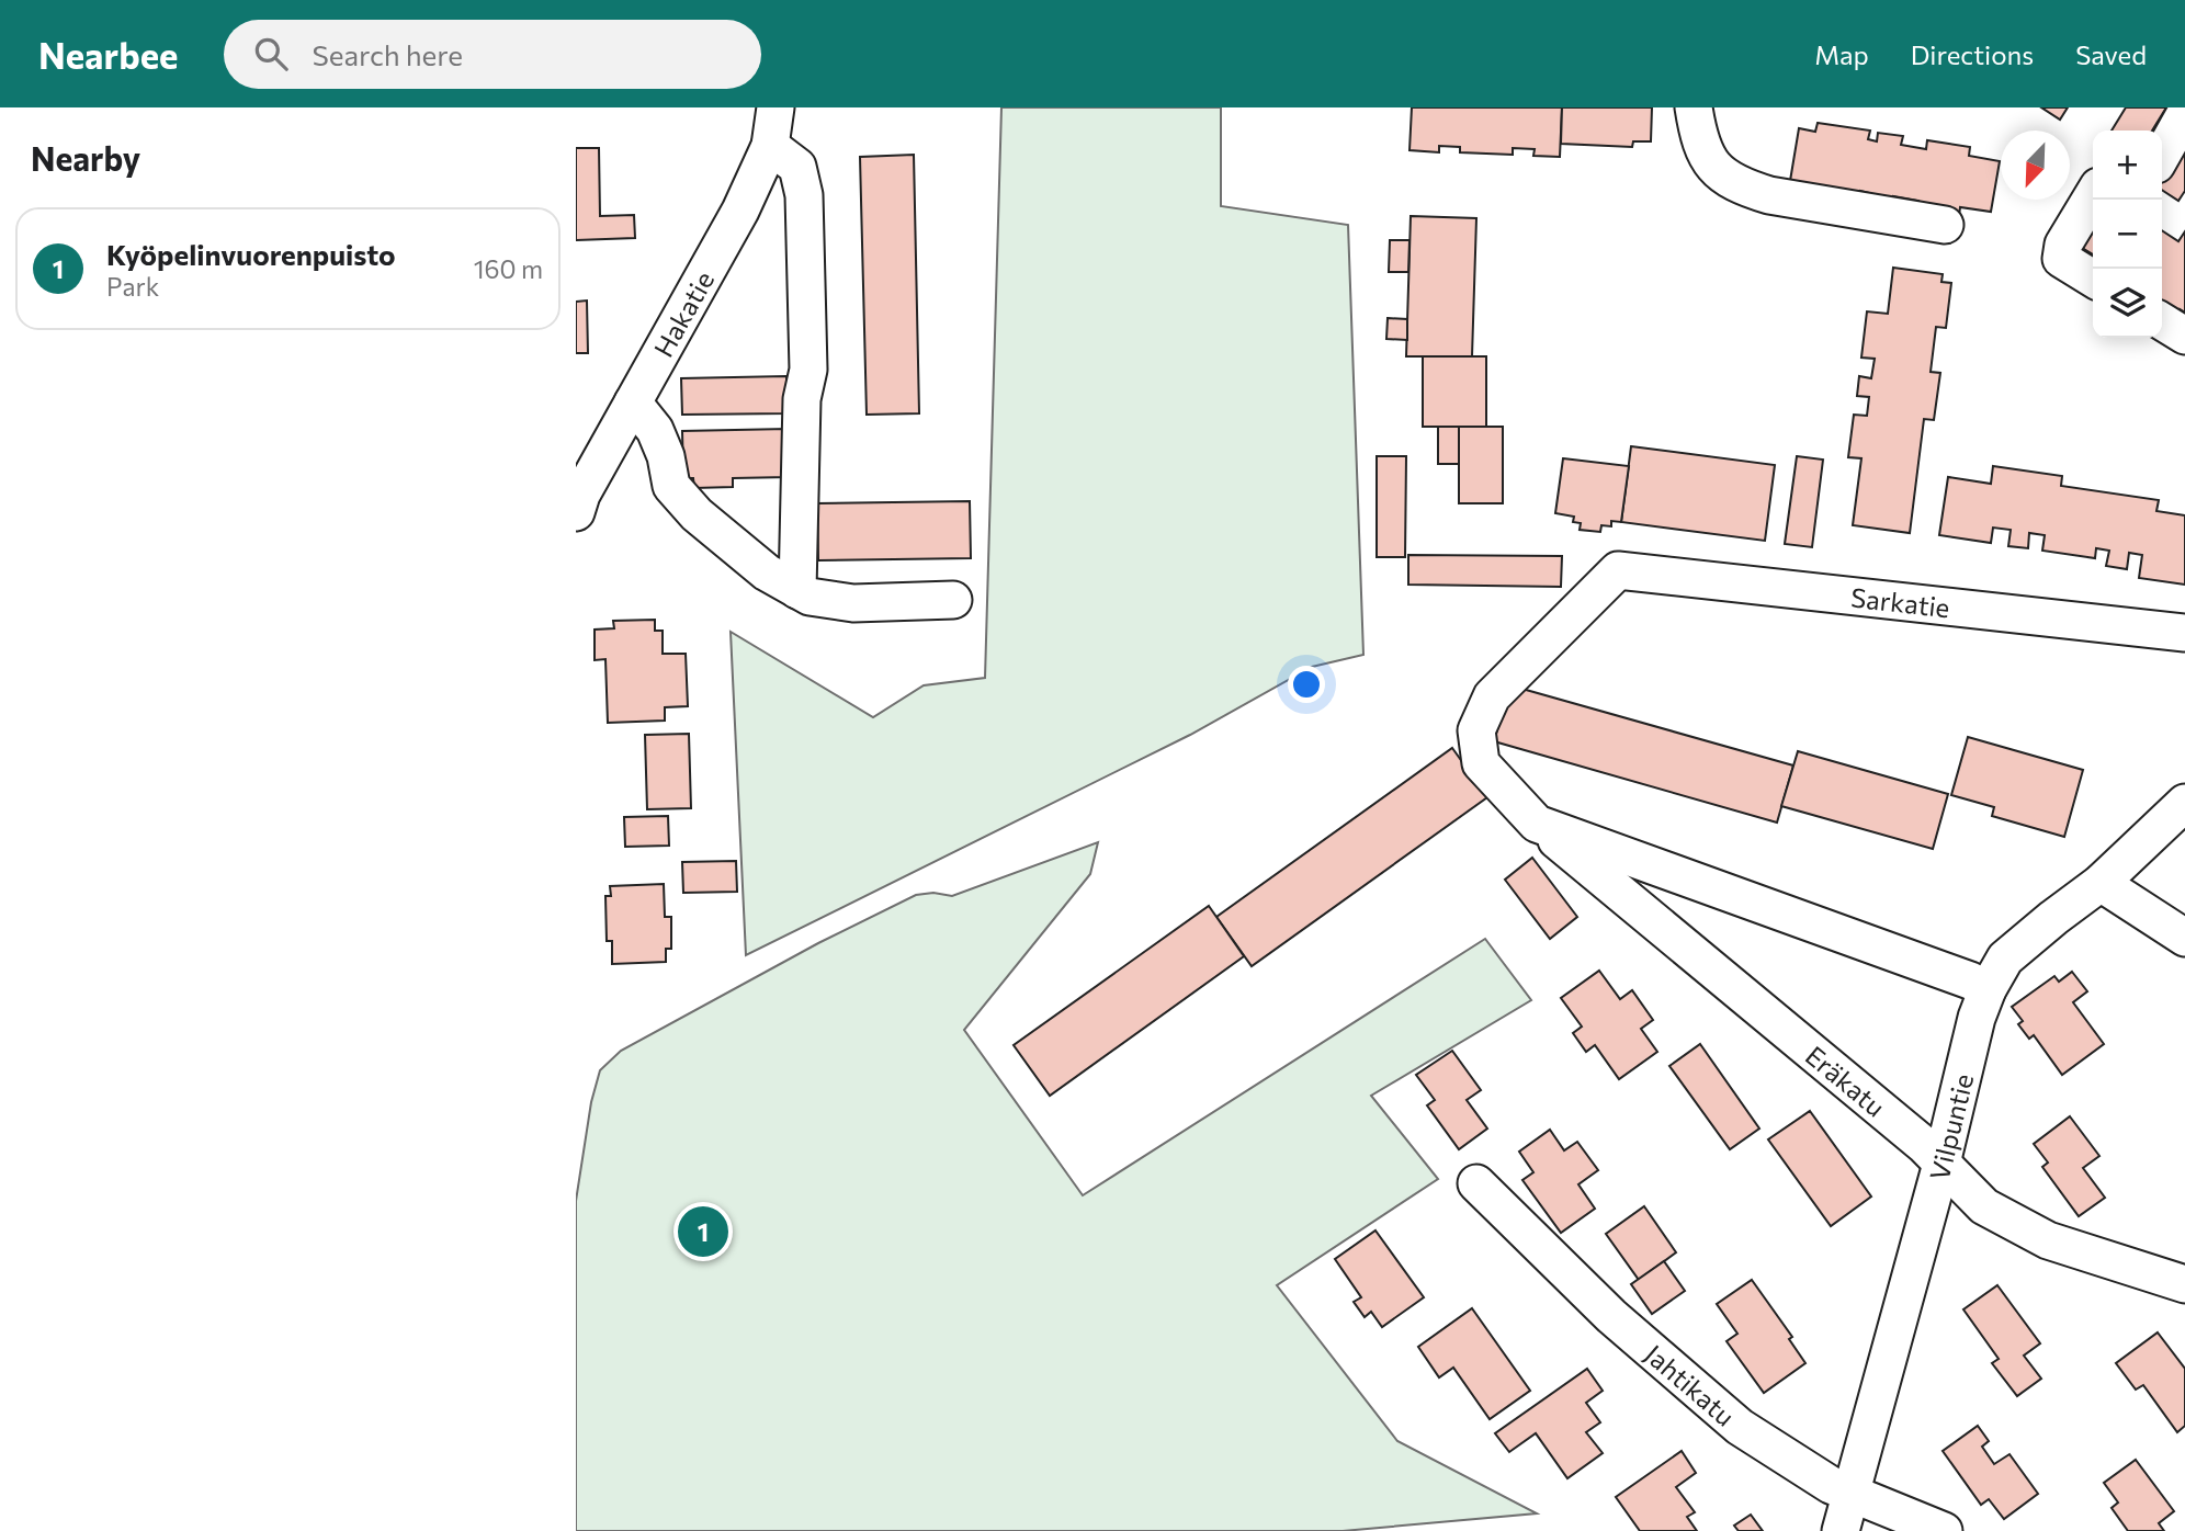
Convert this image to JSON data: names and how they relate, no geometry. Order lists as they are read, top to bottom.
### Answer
{
  "streets": {
    "street": [
      "Hakatie",
      "Sarkatie",
      "Eräkatu",
      "Vilpuntie",
      "Jahtikatu"
    ]
  },
  "crossings": [
    ["Sarkatie", "Eräkatu"],
    ["Eräkatu", "Vilpuntie"],
    ["Vilpuntie", "Jahtikatu"]
  ],
  "north": "bottom left",
  "page": {
    "header": "Nearbee",
    "search": "Search here",
    "nav": ["Map", "Directions", "Saved"],
    "heading": "Nearby",
    "map_buttons": ["+", "−"],
    "list": [
      {
        "mark": "1",
        "name": "Kyöpelinvuorenpuisto",
        "note": "Park",
        "value": "160 m"
      }
    ],
    "pins": "1"
  }
}
